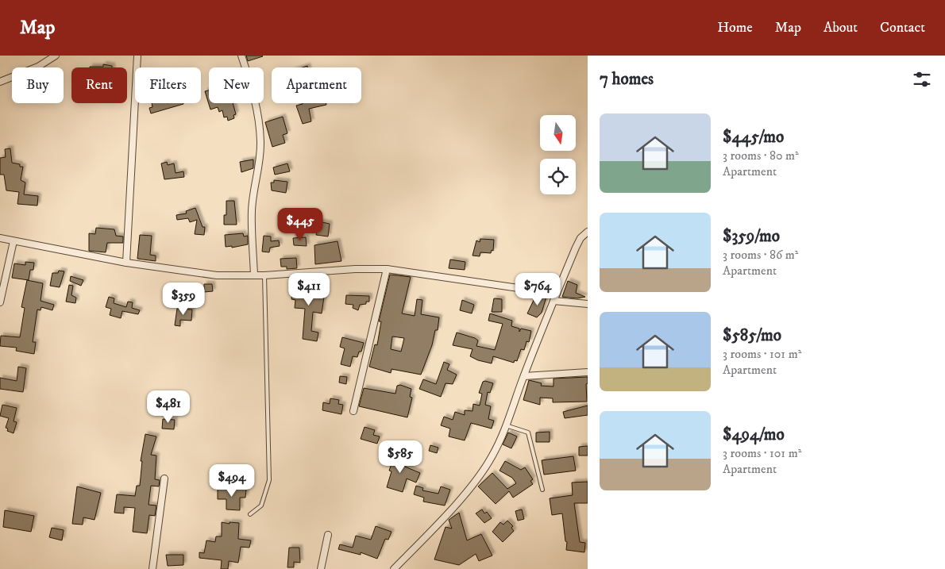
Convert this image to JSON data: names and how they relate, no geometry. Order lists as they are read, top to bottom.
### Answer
{
  "north": "bottom",
  "page": {
    "header": "Map",
    "nav": [
      "Home",
      "Map",
      "About",
      "Contact"
    ],
    "heading": "7 homes",
    "chip": [
      "Buy",
      "Rent",
      "Filters",
      "New",
      "Apartment"
    ],
    "list": [
      {
        "name": "$445/mo",
        "note": "3 rooms · 80 m² · Apartment"
      },
      {
        "name": "$359/mo",
        "note": "3 rooms · 86 m² · Apartment"
      },
      {
        "name": "$585/mo",
        "note": "3 rooms · 101 m² · Apartment"
      },
      {
        "name": "$494/mo",
        "note": "3 rooms · 101 m² · Apartment"
      }
    ],
    "price": [
      "$445",
      "$411",
      "$764",
      "$359",
      "$481",
      "$585",
      "$494"
    ]
  }
}
